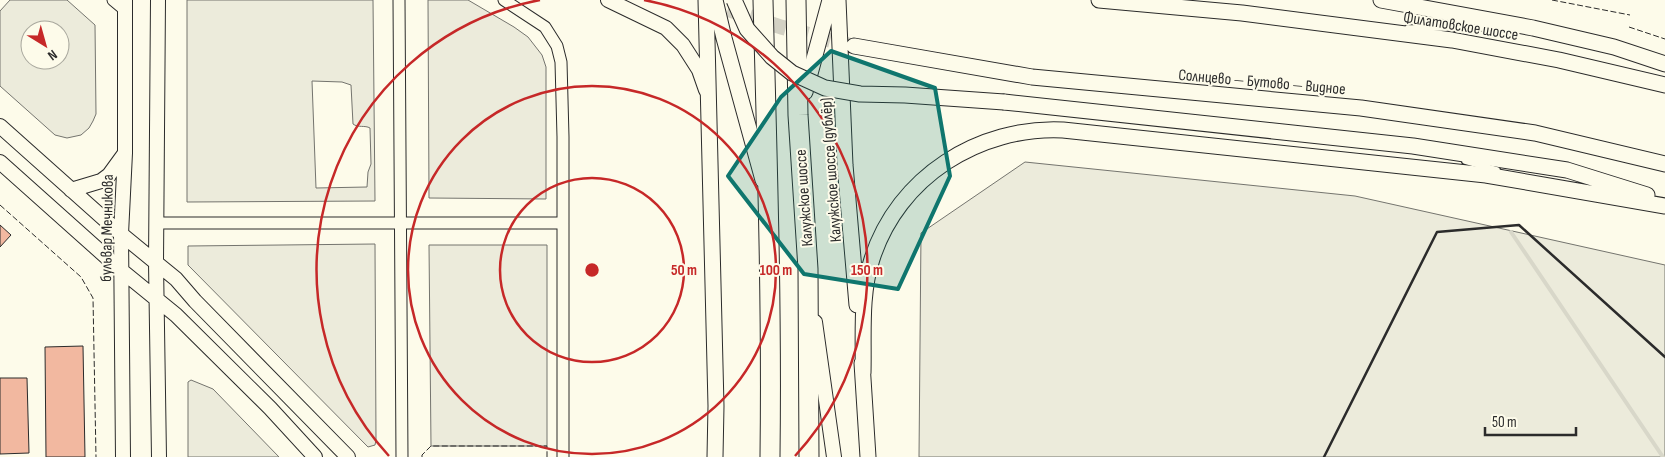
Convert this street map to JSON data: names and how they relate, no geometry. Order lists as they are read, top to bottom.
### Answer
{
  "streets": {
    "highway": ["Калужское шоссе"],
    "main road": ["Филатовское шоссе", "Солнцево — Бутово — Видное", "Калужское шоссе (дублёр)"],
    "street": ["бульвар Мечникова"]
  },
  "scale_bar": "50 m",
  "north": "bottom right",
  "rings": ["50 m", "100 m", "150 m"]
}
